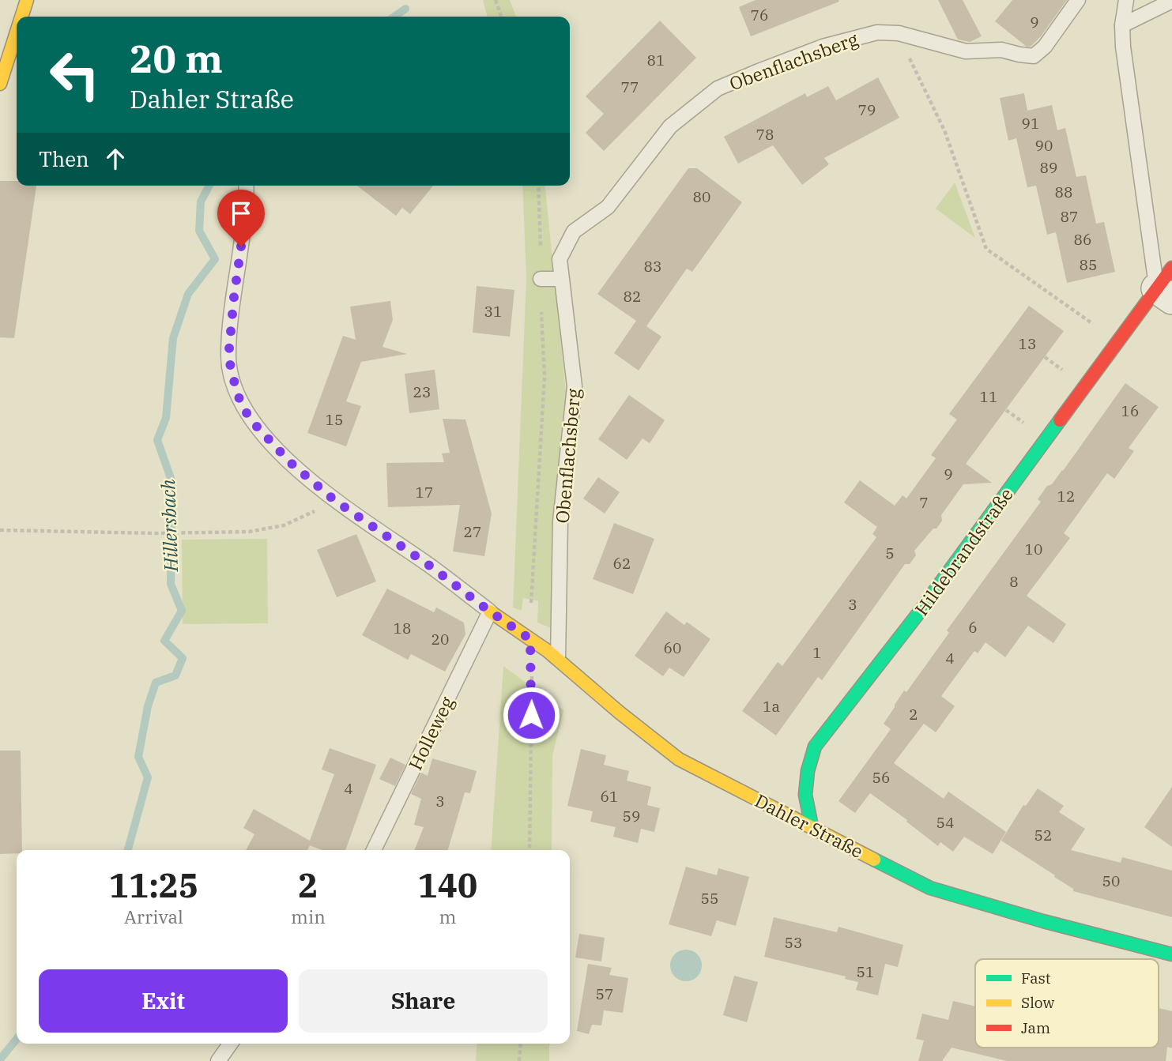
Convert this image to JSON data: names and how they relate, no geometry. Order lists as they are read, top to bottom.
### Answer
{
  "streets": {
    "street": ["Hildebrandstraße", "Dahler Straße"],
    "lane": ["Obenflachsberg", "Holleweg"]
  },
  "crossings": [
    ["Obenflachsberg", "Dahler Straße"],
    ["Hildebrandstraße", "Dahler Straße"],
    ["Holleweg", "Dahler Straße"]
  ],
  "water": ["Hillersbach"],
  "house_numbers": [
    "76",
    "9",
    "81",
    "77",
    "79",
    "91",
    "78",
    "90",
    "89",
    "88",
    "80",
    "87",
    "86",
    "85",
    "83",
    "82",
    "31",
    "13",
    "23",
    "11",
    "16",
    "15",
    "9",
    "17",
    "12",
    "7",
    "27",
    "10",
    "5",
    "62",
    "8",
    "3",
    "6",
    "18",
    "20",
    "60",
    "1",
    "4",
    "1a",
    "2",
    "56",
    "4",
    "61",
    "3",
    "59",
    "54",
    "52",
    "50",
    "55",
    "53",
    "51",
    "57"
  ],
  "legend": ["Fast", "Slow", "Jam"],
  "page": {
    "turn": ["20 m", "Dahler Straße"],
    "then": "Then",
    "eta": [
      "11:25",
      "Arrival",
      "2",
      "min",
      "140",
      "m"
    ],
    "buttons": ["Exit", "Share"]
  }
}
